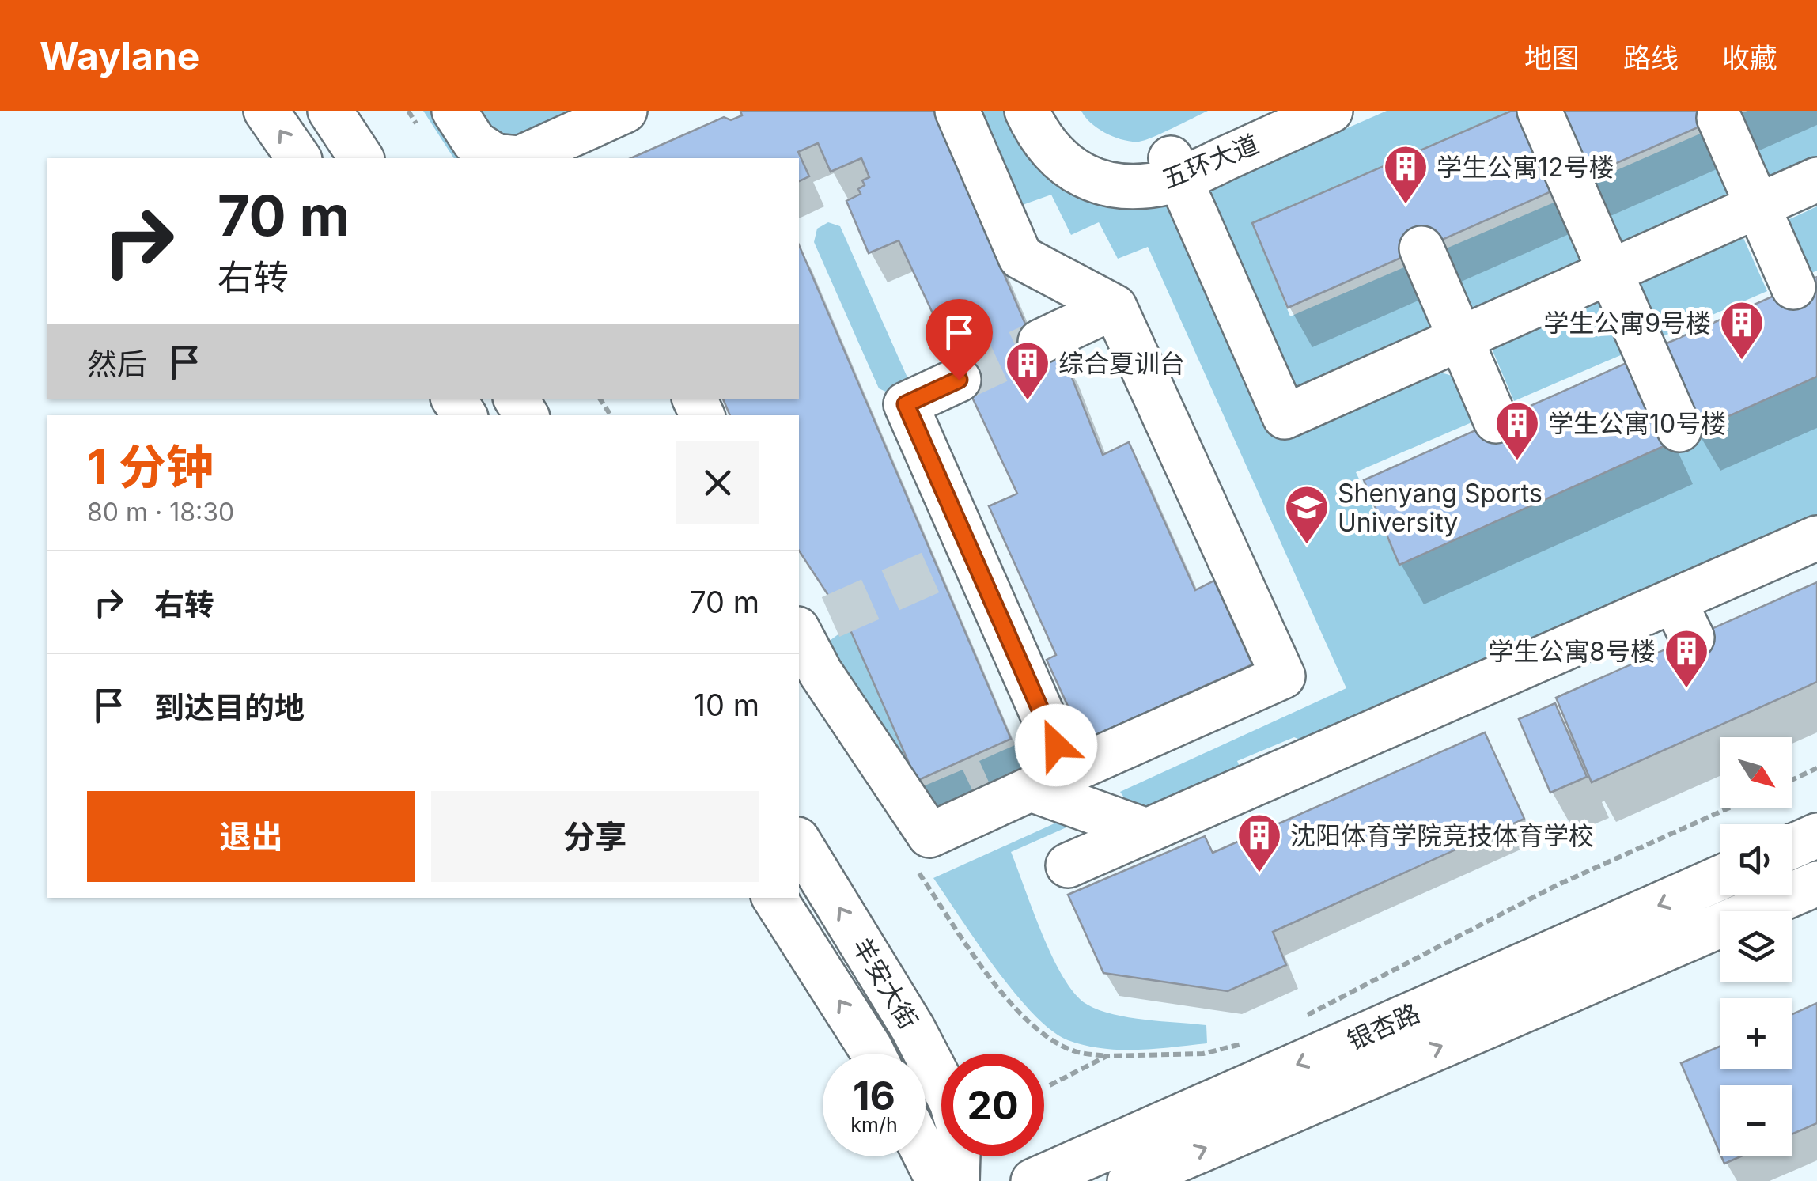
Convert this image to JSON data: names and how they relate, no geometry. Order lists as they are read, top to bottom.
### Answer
{
  "streets": {
    "street": ["五环大道", "羊安大街", "银杏路"]
  },
  "one_way": ["羊安大街"],
  "places": {
    "building": [
      "学生公寓12号楼",
      "学生公寓9号楼",
      "综合夏训台",
      "学生公寓10号楼",
      "学生公寓8号楼",
      "沈阳体育学院竞技体育学校"
    ],
    "school or university": ["Shenyang Sports University"]
  },
  "north": "bottom right",
  "page": {
    "header": "Waylane",
    "nav": ["地图", "路线", "收藏"],
    "turn": ["70 m", "右转"],
    "then": "然后",
    "heading": ["1 分钟", "80 m · 18:30"],
    "list": [
      {
        "name": "右转",
        "value": "70 m"
      },
      {
        "name": "到达目的地",
        "value": "10 m"
      }
    ],
    "map_buttons": ["+", "−"],
    "buttons": ["退出", "分享"],
    "speed": "16 km/h",
    "limit": "20"
  }
}
